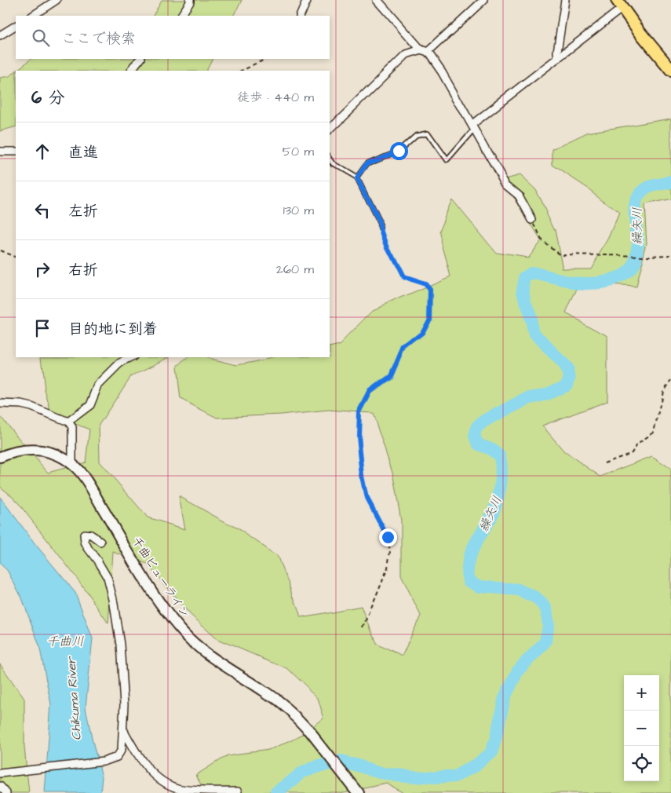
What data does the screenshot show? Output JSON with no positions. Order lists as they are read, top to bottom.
{
  "streets": {
    "street": ["千曲ビューライン"]
  },
  "water": ["繰矢川", "千曲川", "Chikuma River"],
  "page": {
    "search": "ここで検索",
    "heading": ["6 分", "徒歩 · 440 m"],
    "list": [
      ["直進", "50 m"],
      ["左折", "130 m"],
      ["右折", "260 m"],
      "目的地に到着"
    ],
    "map_buttons": ["+", "−"]
  }
}
